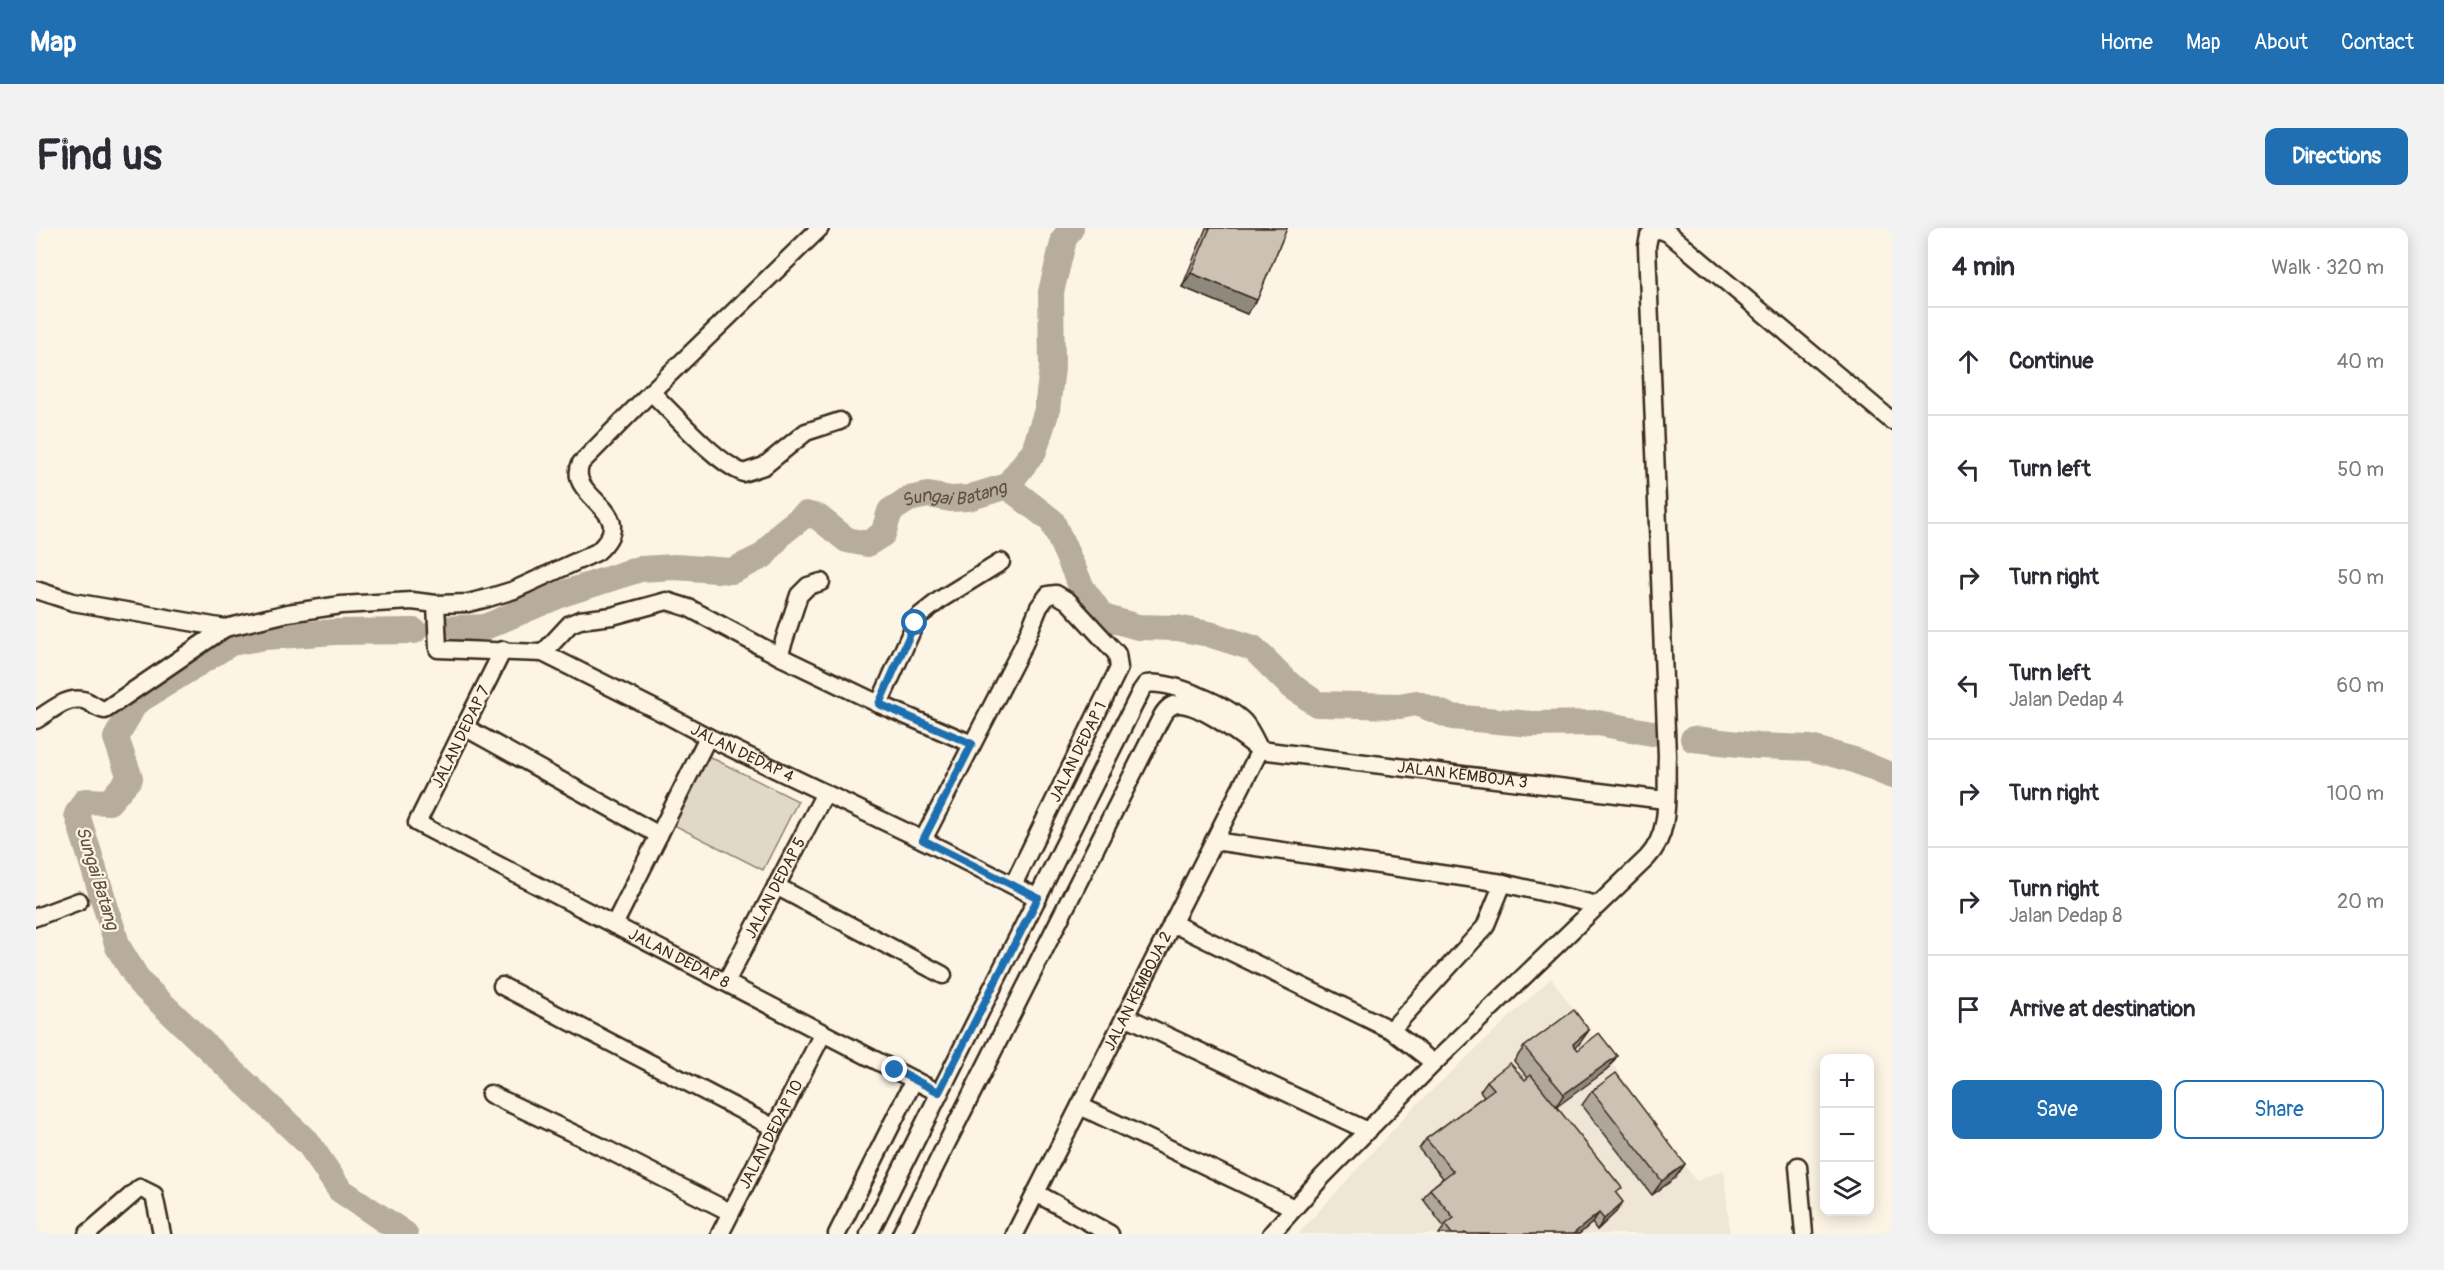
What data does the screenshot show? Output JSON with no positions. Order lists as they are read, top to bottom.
{
  "streets": {
    "street": [
      "JALAN DEDAP 7",
      "JALAN DEDAP 1",
      "JALAN DEDAP 4",
      "JALAN KEMBOJA 3",
      "JALAN DEDAP 5",
      "JALAN DEDAP 8",
      "JALAN KEMBOJA 2",
      "JALAN DEDAP 10"
    ]
  },
  "crossings": [
    ["JALAN DEDAP 7", "JALAN DEDAP 4"],
    ["JALAN DEDAP 7", "JALAN DEDAP 8"],
    ["JALAN DEDAP 1", "JALAN DEDAP 4"],
    ["JALAN DEDAP 4", "JALAN DEDAP 5"],
    ["JALAN KEMBOJA 3", "JALAN KEMBOJA 2"],
    ["JALAN DEDAP 5", "JALAN DEDAP 8"],
    ["JALAN DEDAP 8", "JALAN DEDAP 10"]
  ],
  "water": ["Sungai Batang"],
  "page": {
    "header": "Map",
    "nav": [
      "Home",
      "Map",
      "About",
      "Contact"
    ],
    "buttons": [
      "Directions",
      ["Save", "Share"]
    ],
    "title": "Find us",
    "heading": ["4 min", "Walk · 320 m"],
    "list": [
      ["Continue", "40 m"],
      ["Turn left", "50 m"],
      ["Turn right", "50 m"],
      ["Turn left", "Jalan Dedap 4", "60 m"],
      ["Turn right", "100 m"],
      ["Turn right", "Jalan Dedap 8", "20 m"],
      "Arrive at destination"
    ],
    "map_buttons": ["+", "−"]
  }
}
